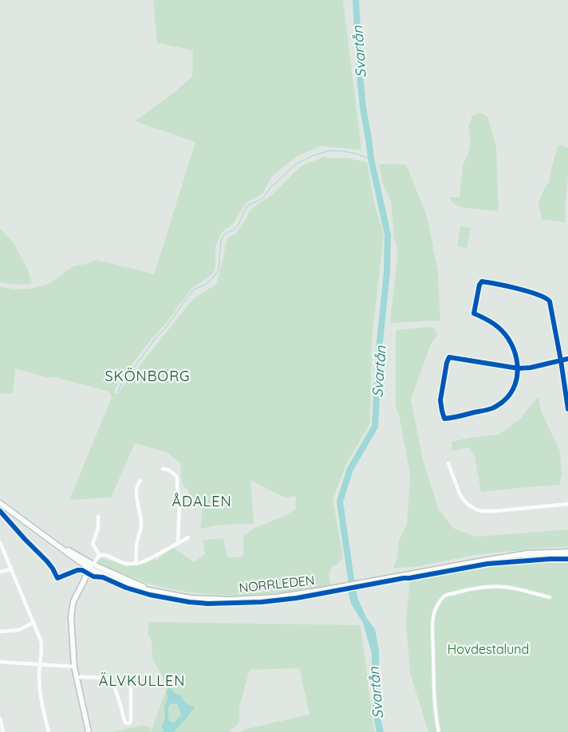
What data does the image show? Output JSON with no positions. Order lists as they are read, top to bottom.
{
  "streets": {
    "main road": ["NORRLEDEN"]
  },
  "districts": ["SKÖNBORG", "ÅDALEN", "ÄLVKULLEN"],
  "water": ["Svartån"],
  "parks": ["Hovdestalund"]
}
